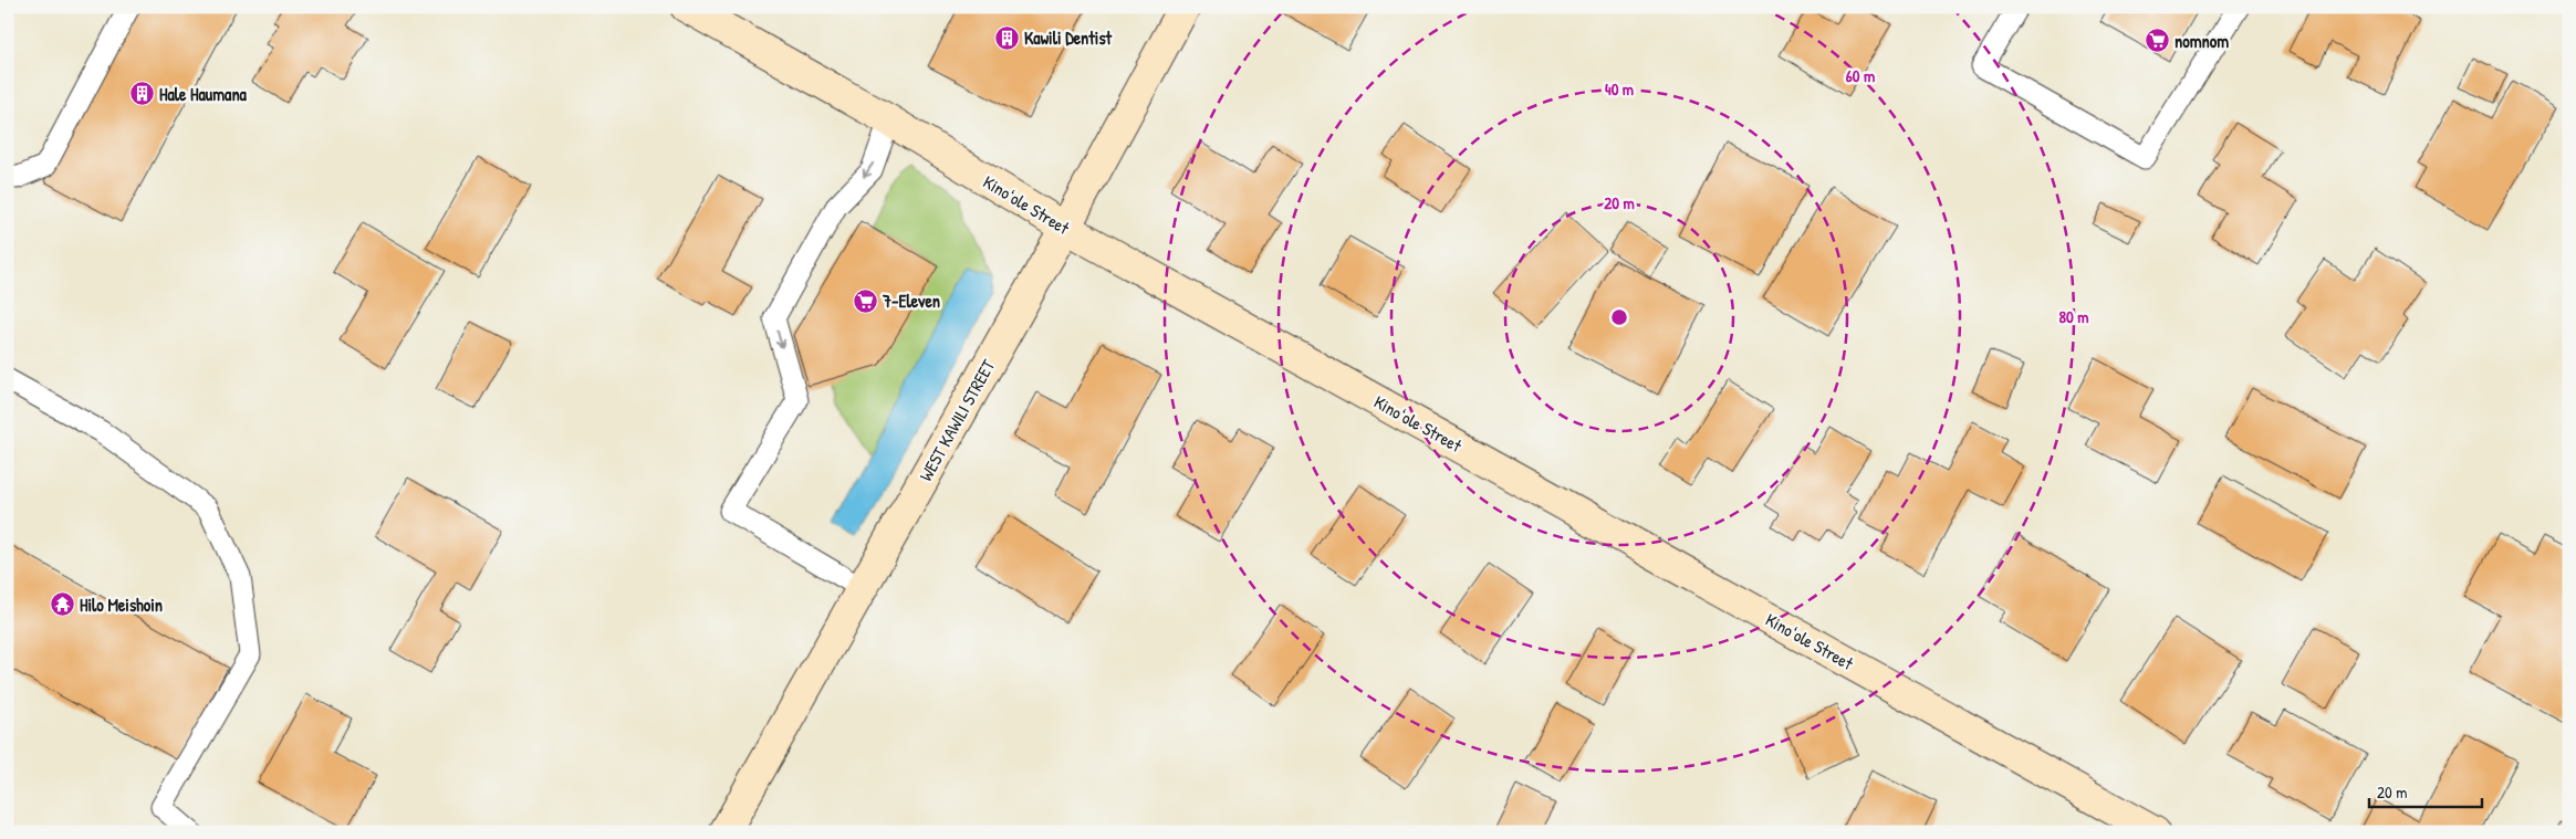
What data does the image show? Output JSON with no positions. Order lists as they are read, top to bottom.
{
  "streets": {
    "street": ["Kinoʻole Street", "WEST KAWILI STREET"]
  },
  "crossings": [
    ["Kinoʻole Street", "WEST KAWILI STREET"]
  ],
  "places": {
    "building": ["Kawili Dentist", "Hale Haumana"],
    "supermarket": ["nomnom", "7-Eleven"],
    "temple": ["Hilo Meishoin"]
  },
  "scale_bar": "20 m",
  "rings": [
    "60 m",
    "40 m",
    "20 m",
    "80 m"
  ]
}
